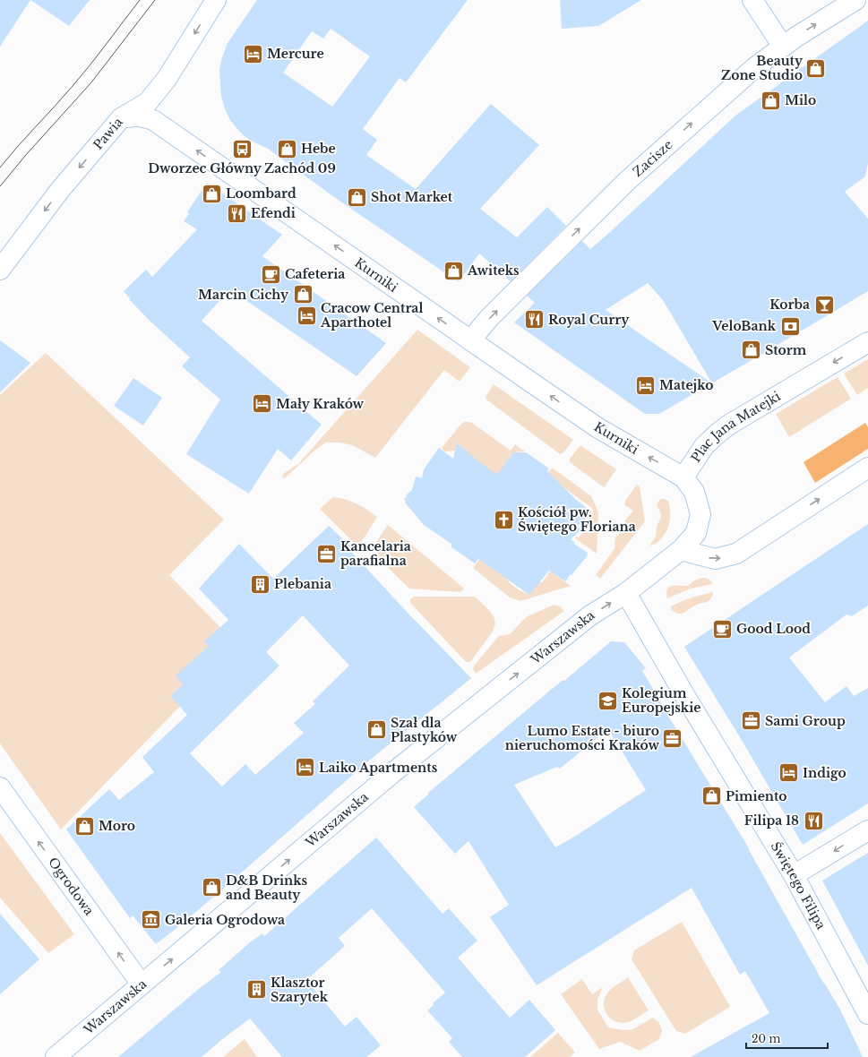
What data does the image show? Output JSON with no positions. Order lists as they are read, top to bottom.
{
  "streets": {
    "street": [
      "Pawia",
      "Zacisze",
      "Kurniki",
      "Plac Jana Matejki",
      "Warszawska",
      "Ogrodowa",
      "Świętego Filipa"
    ]
  },
  "crossings": [
    ["Pawia", "Kurniki"],
    ["Zacisze", "Kurniki"],
    ["Kurniki", "Plac Jana Matejki"],
    ["Plac Jana Matejki", "Warszawska"],
    ["Plac Jana Matejki", "Świętego Filipa"],
    ["Warszawska", "Ogrodowa"],
    ["Warszawska", "Świętego Filipa"]
  ],
  "one_way": [
    "Pawia",
    "Zacisze",
    "Kurniki",
    "Warszawska",
    "Ogrodowa"
  ],
  "places": {
    "hotel": [
      "Mercure",
      "Cracow Central Aparthotel",
      "Matejko",
      "Mały Kraków",
      "Laiko Apartments",
      "Indigo"
    ],
    "shop": [
      "Beauty Zone Studio",
      "Milo",
      "Hebe",
      "Loombard",
      "Shot Market",
      "Awiteks",
      "Marcin Cichy",
      "Storm",
      "Szał dla Plastyków",
      "Pimiento",
      "Moro",
      "D&B Drinks and Beauty"
    ],
    "bus stop": ["Dworzec Główny Zachód 09"],
    "restaurant": ["Efendi", "Royal Curry", "Filipa 18"],
    "cafe": ["Cafeteria", "Good Lood"],
    "bar": ["Korba"],
    "bank": ["VeloBank"],
    "church": ["Kościół pw. Świętego Floriana"],
    "office": ["Kancelaria parafialna", "Sami Group", "Lumo Estate - biuro nieruchomości Kraków"],
    "building": ["Plebania", "Klasztor Szarytek"],
    "school or university": ["Kolegium Europejskie"],
    "museum": ["Galeria Ogrodowa"]
  },
  "scale_bar": "20 m"
}
